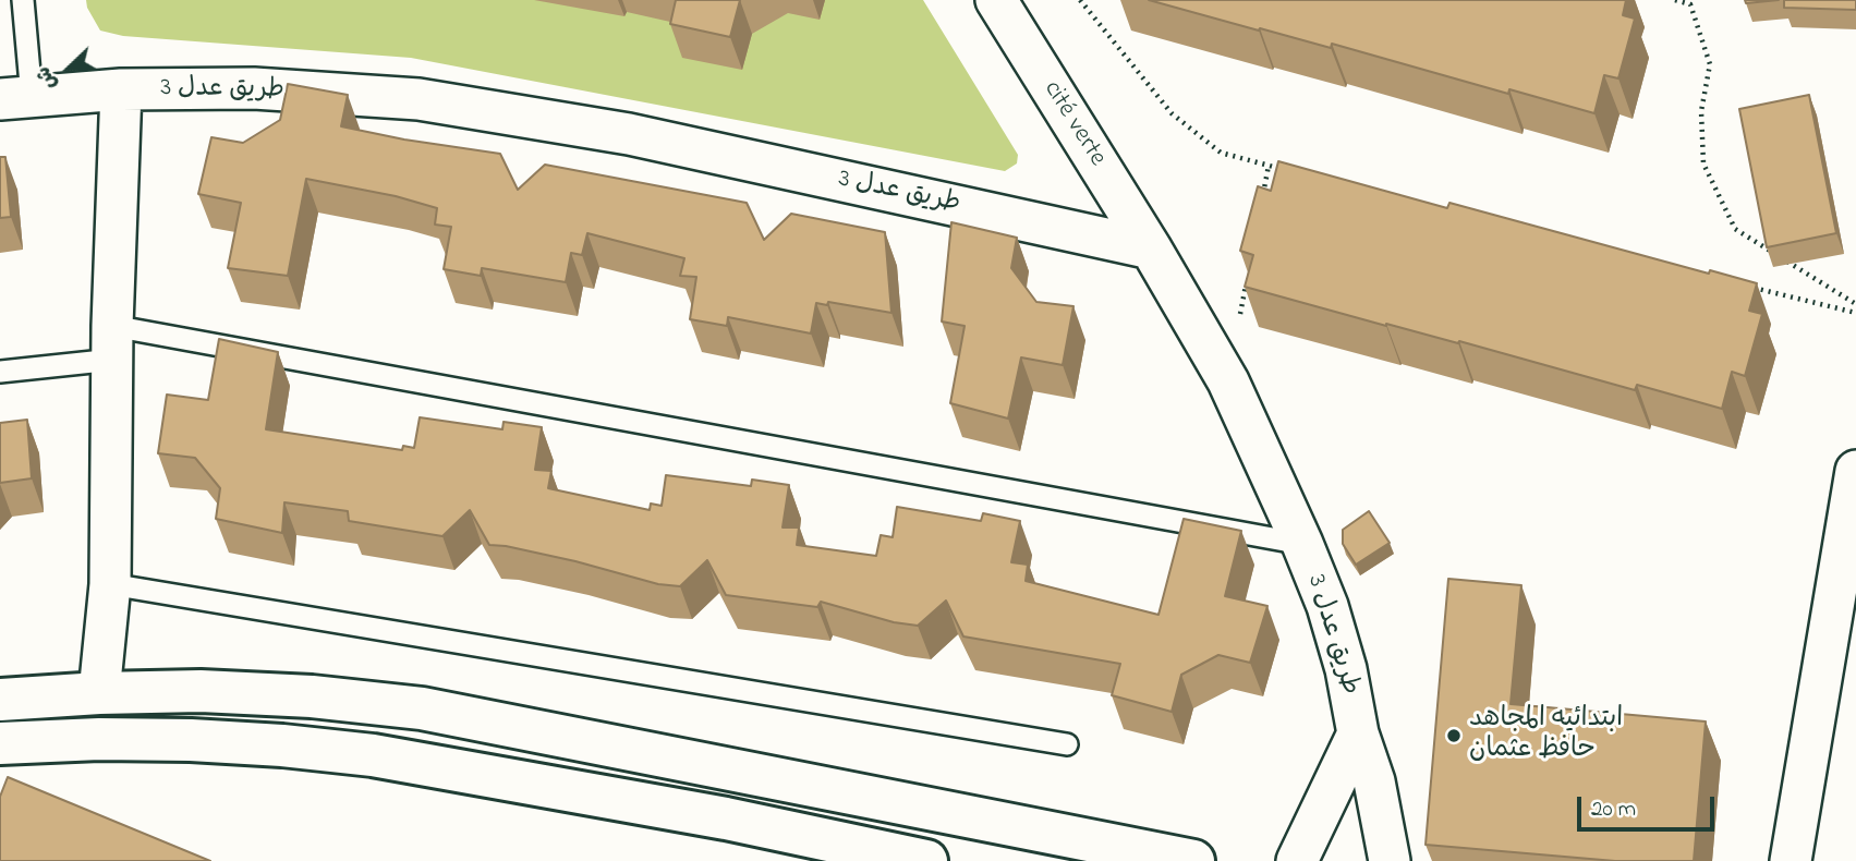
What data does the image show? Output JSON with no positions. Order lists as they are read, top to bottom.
{
  "streets": {
    "street": ["طريق عدل 3", "cité verte"]
  },
  "crossings": [
    ["طريق عدل 3", "cité verte"]
  ],
  "places": ["ابتدائيه المجاهد حافظ عثمان"],
  "scale_bar": "20 m",
  "north": "bottom left"
}
